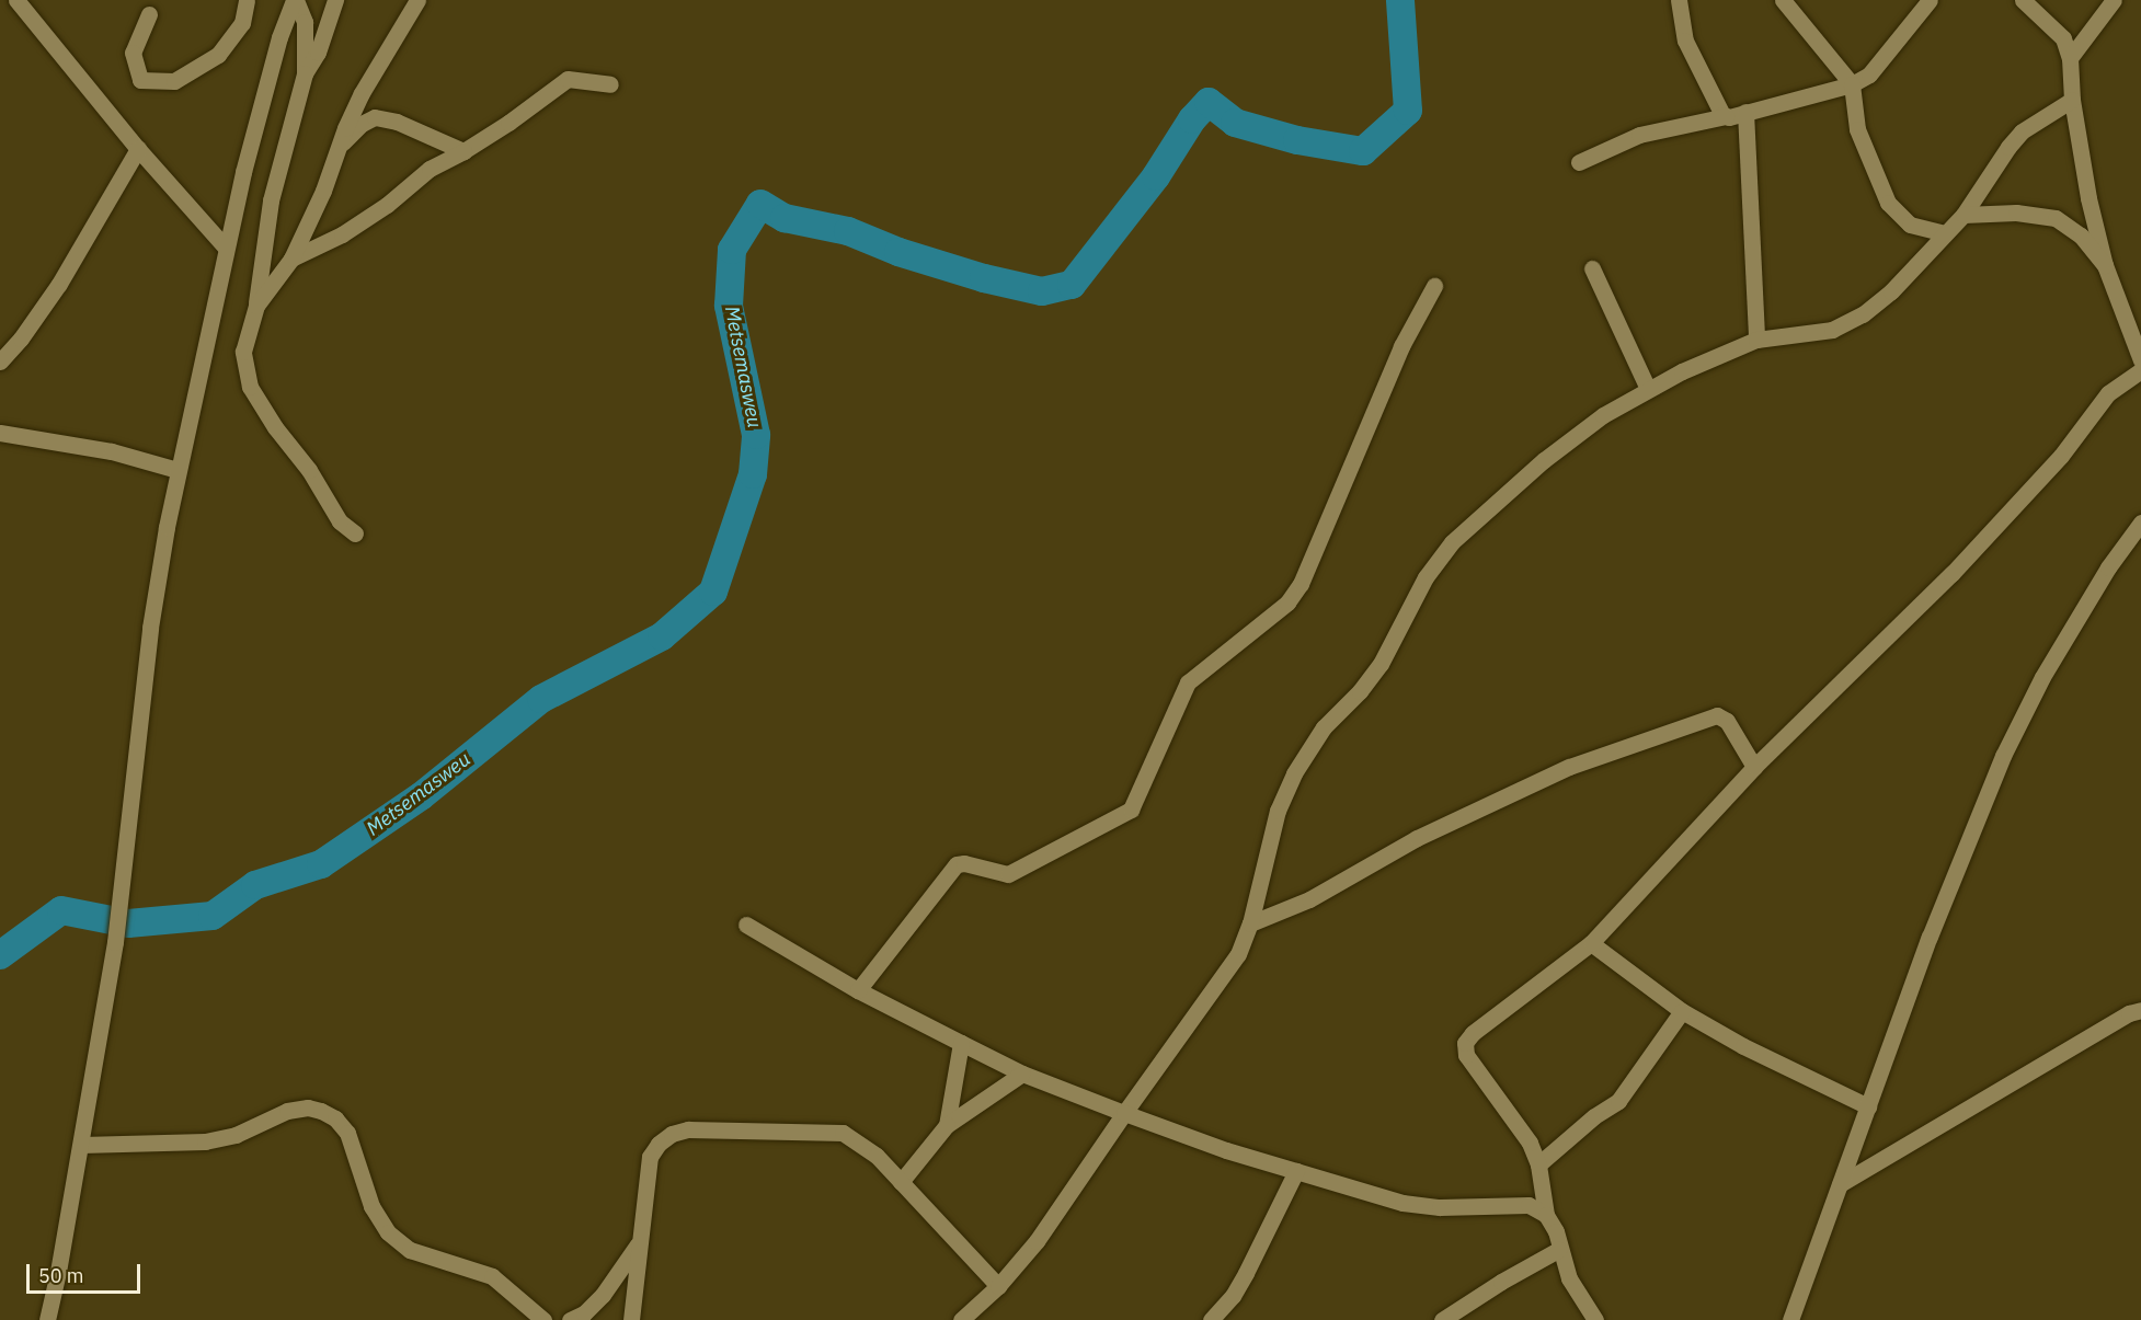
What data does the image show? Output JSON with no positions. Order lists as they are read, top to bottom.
{
  "water": ["Metsemasweu"],
  "scale_bar": "50 m"
}
